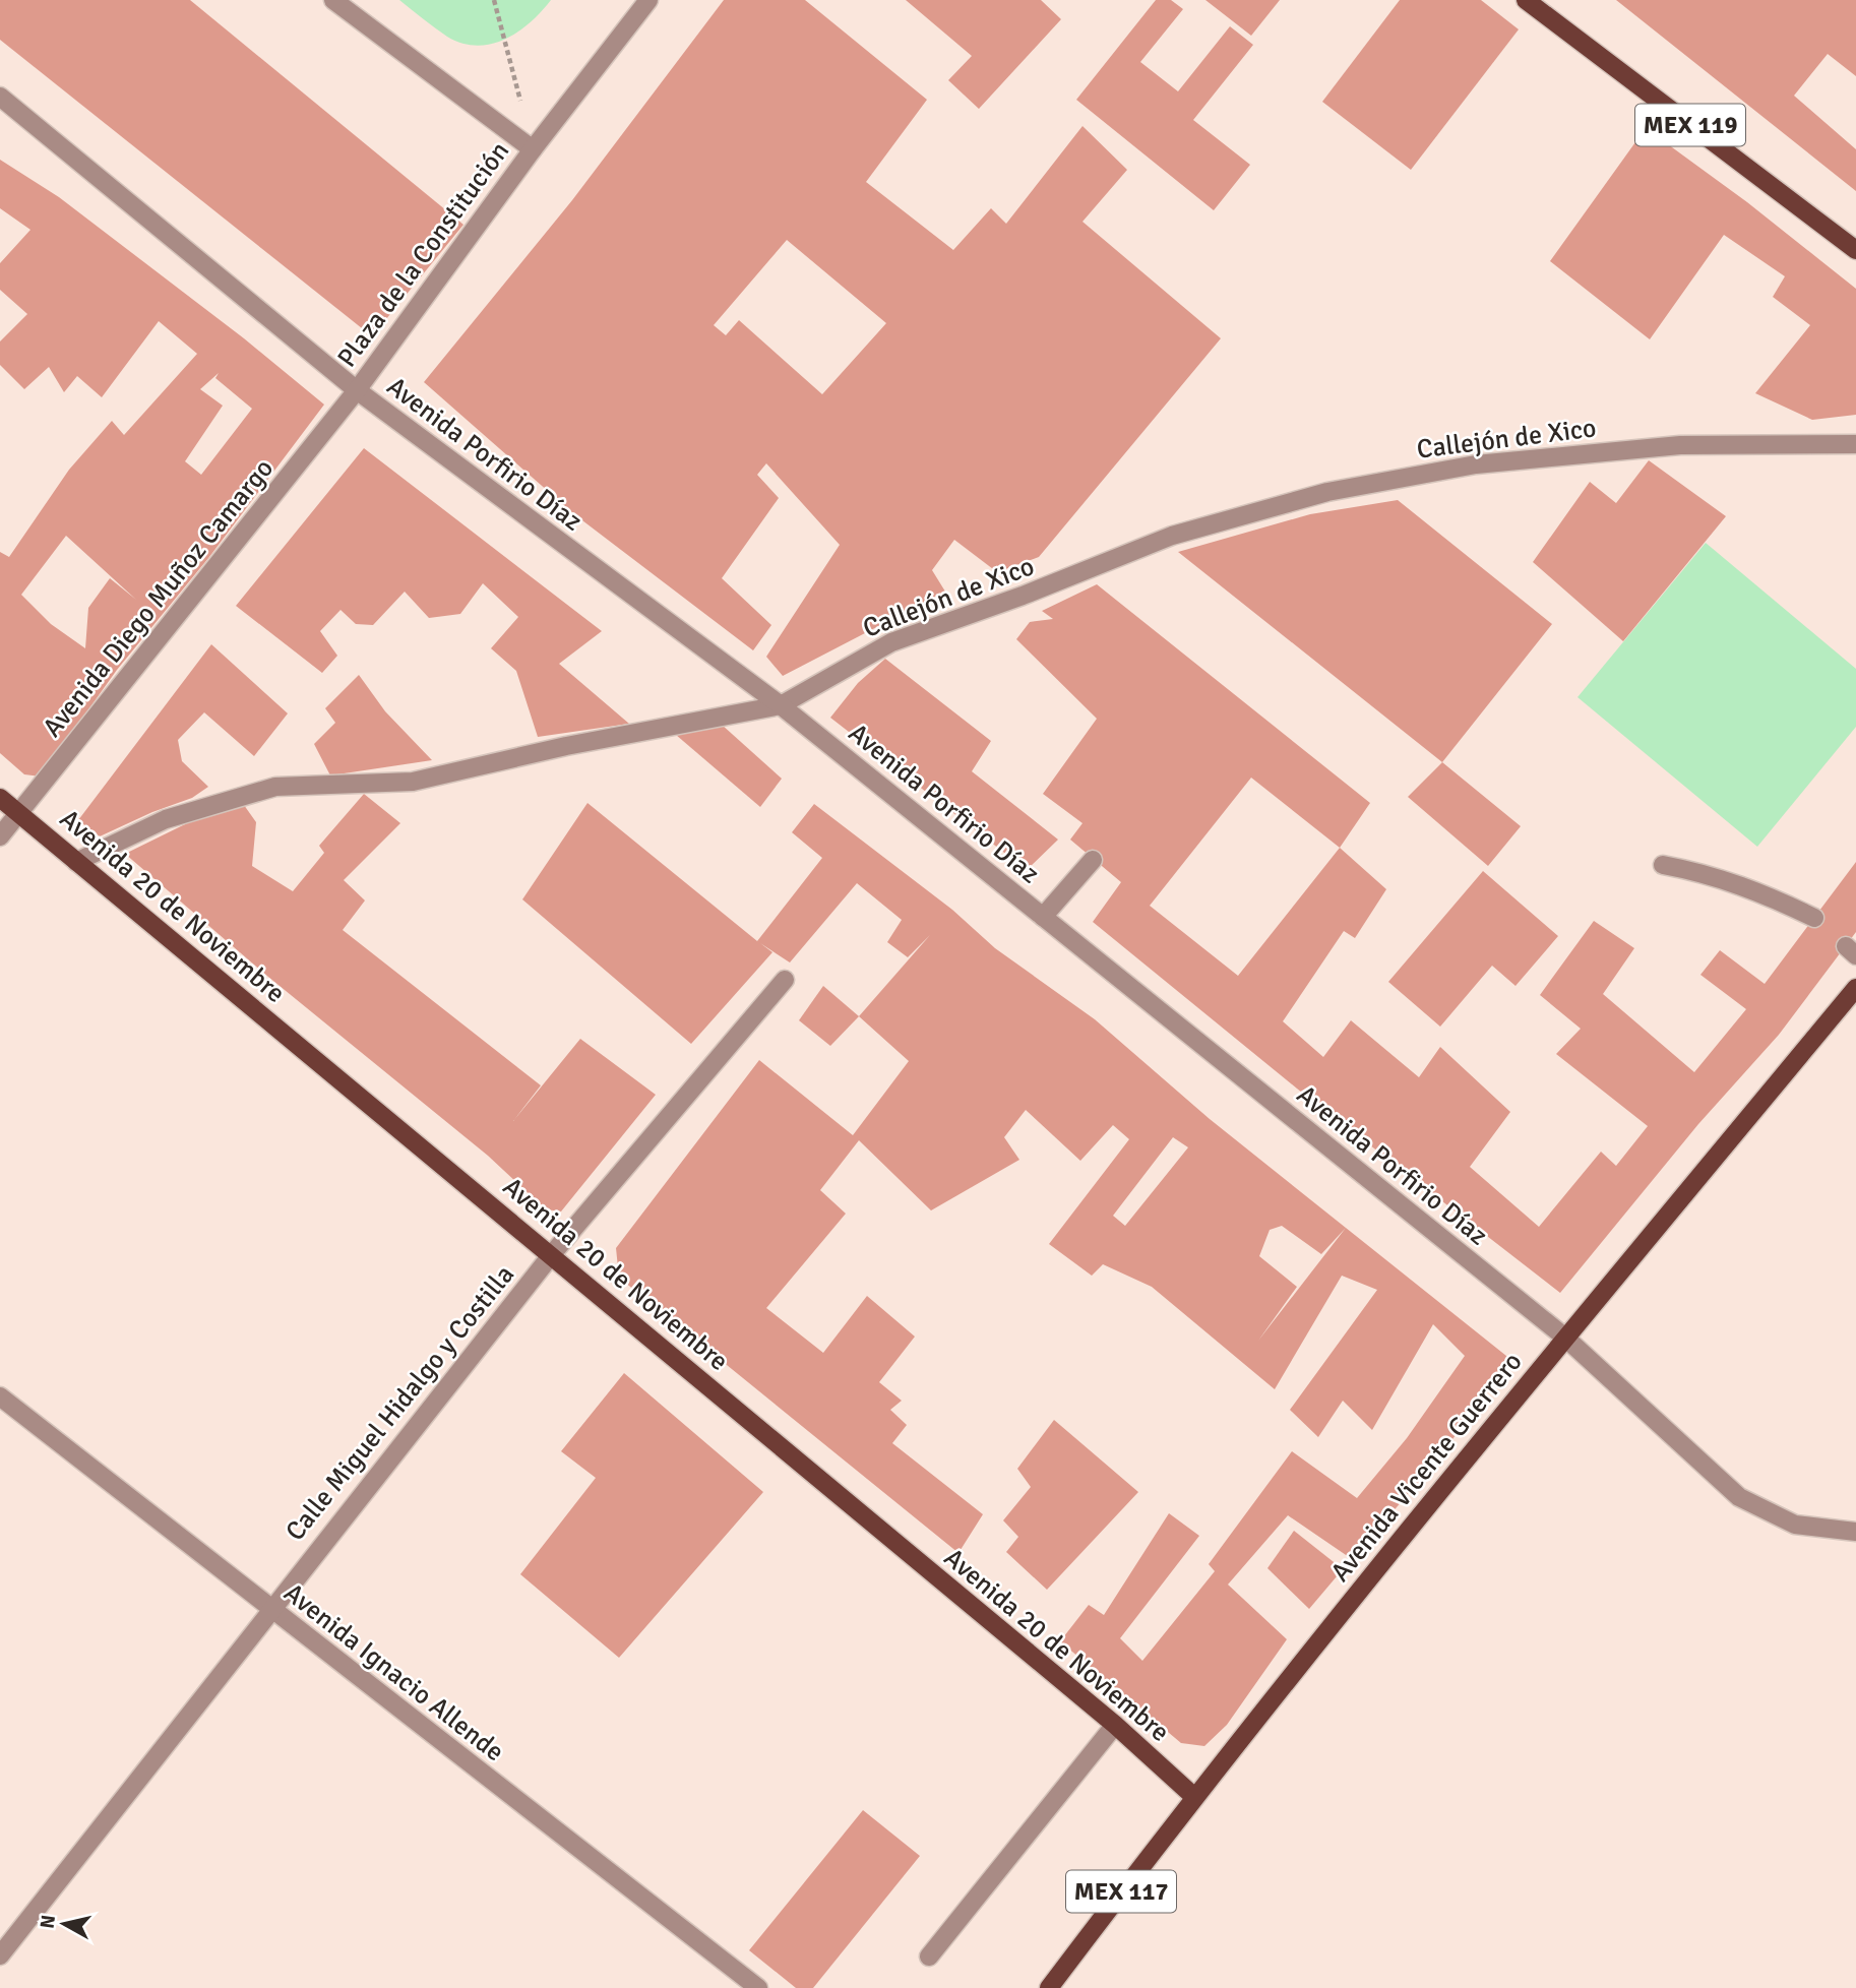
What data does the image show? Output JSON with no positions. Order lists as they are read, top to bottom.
{
  "streets": {
    "main road": [
      "MEX 119",
      "Avenida 20 de Noviembre",
      "Avenida Vicente Guerrero",
      "MEX 117"
    ],
    "street": [
      "Plaza de la Constitución",
      "Callejón de Xico",
      "Avenida Porfirio Díaz",
      "Avenida Diego Muñoz Camargo",
      "Calle Miguel Hidalgo y Costilla",
      "Avenida Ignacio Allende"
    ]
  },
  "crossings": [
    ["Plaza de la Constitución", "Avenida Porfirio Díaz"],
    ["Plaza de la Constitución", "Avenida Diego Muñoz Camargo"],
    ["Callejón de Xico", "Avenida Porfirio Díaz"],
    ["Callejón de Xico", "Avenida 20 de Noviembre"],
    ["Avenida Porfirio Díaz", "Avenida Diego Muñoz Camargo"],
    ["Avenida Porfirio Díaz", "Avenida Vicente Guerrero"],
    ["Avenida Diego Muñoz Camargo", "Avenida 20 de Noviembre"],
    ["Avenida 20 de Noviembre", "Calle Miguel Hidalgo y Costilla"],
    ["Avenida 20 de Noviembre", "Avenida Vicente Guerrero"],
    ["Calle Miguel Hidalgo y Costilla", "Avenida Ignacio Allende"]
  ],
  "north": "left"
}
